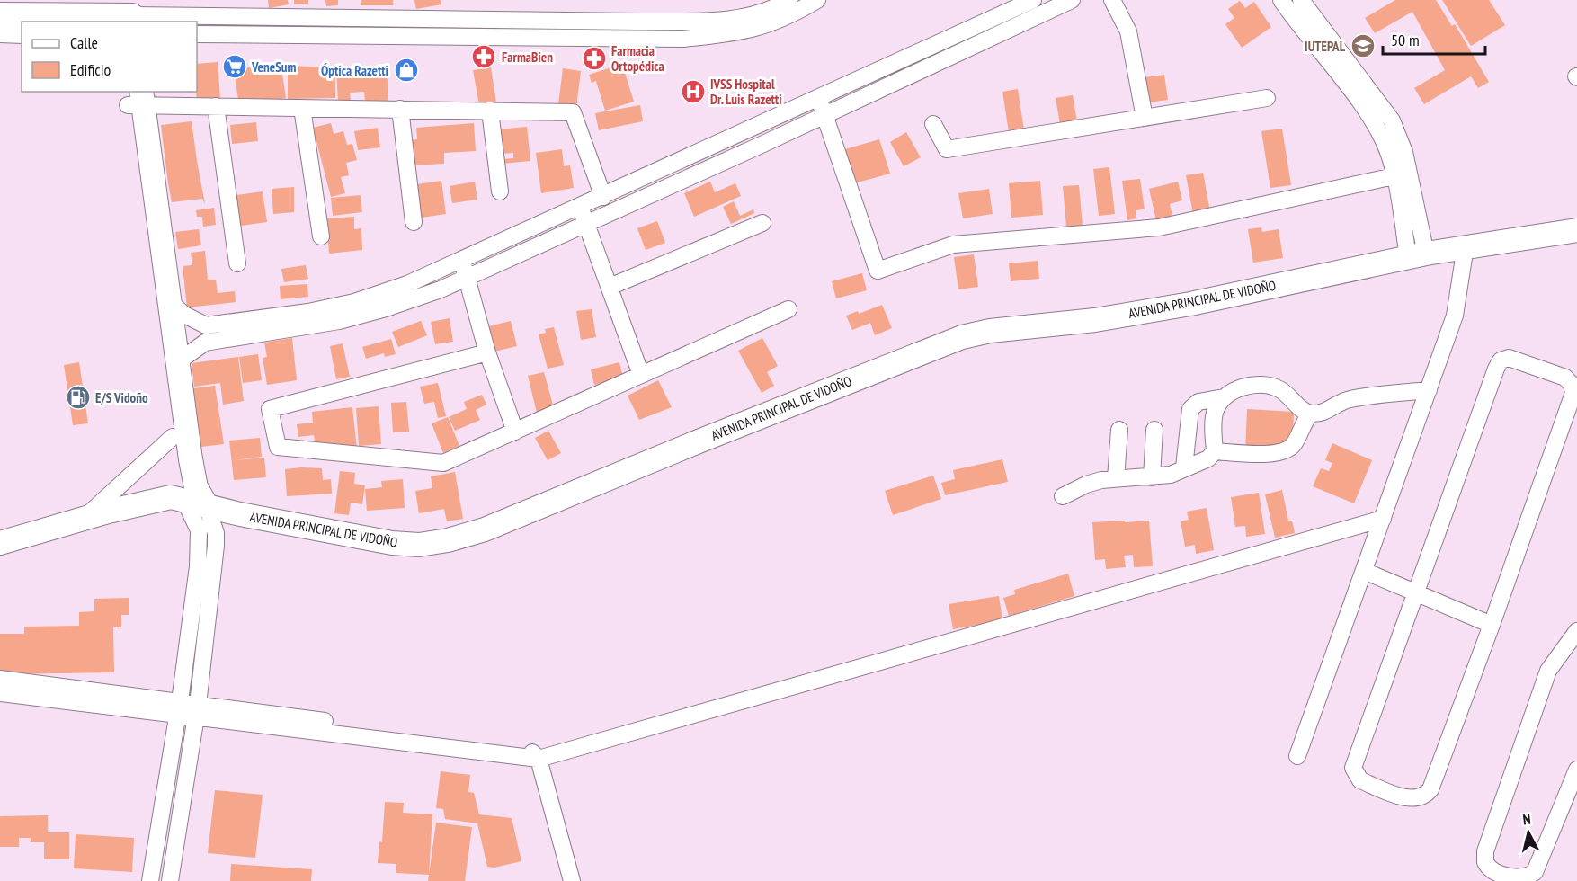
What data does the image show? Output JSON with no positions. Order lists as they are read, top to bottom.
{
  "streets": {
    "main road": ["AVENIDA PRINCIPAL DE VIDOÑO"]
  },
  "places": {
    "school or university": ["IUTEPAL"],
    "pharmacy": ["FarmaBien", "Farmacia Ortopédica"],
    "supermarket": ["VeneSum"],
    "shop": ["Óptica Razetti"],
    "hospital": ["IVSS Hospital Dr. Luis Razetti"],
    "fuel station": ["E/S Vidoño"]
  },
  "legend": ["Calle", "Edificio"],
  "scale_bar": "50 m",
  "north": "top"
}
